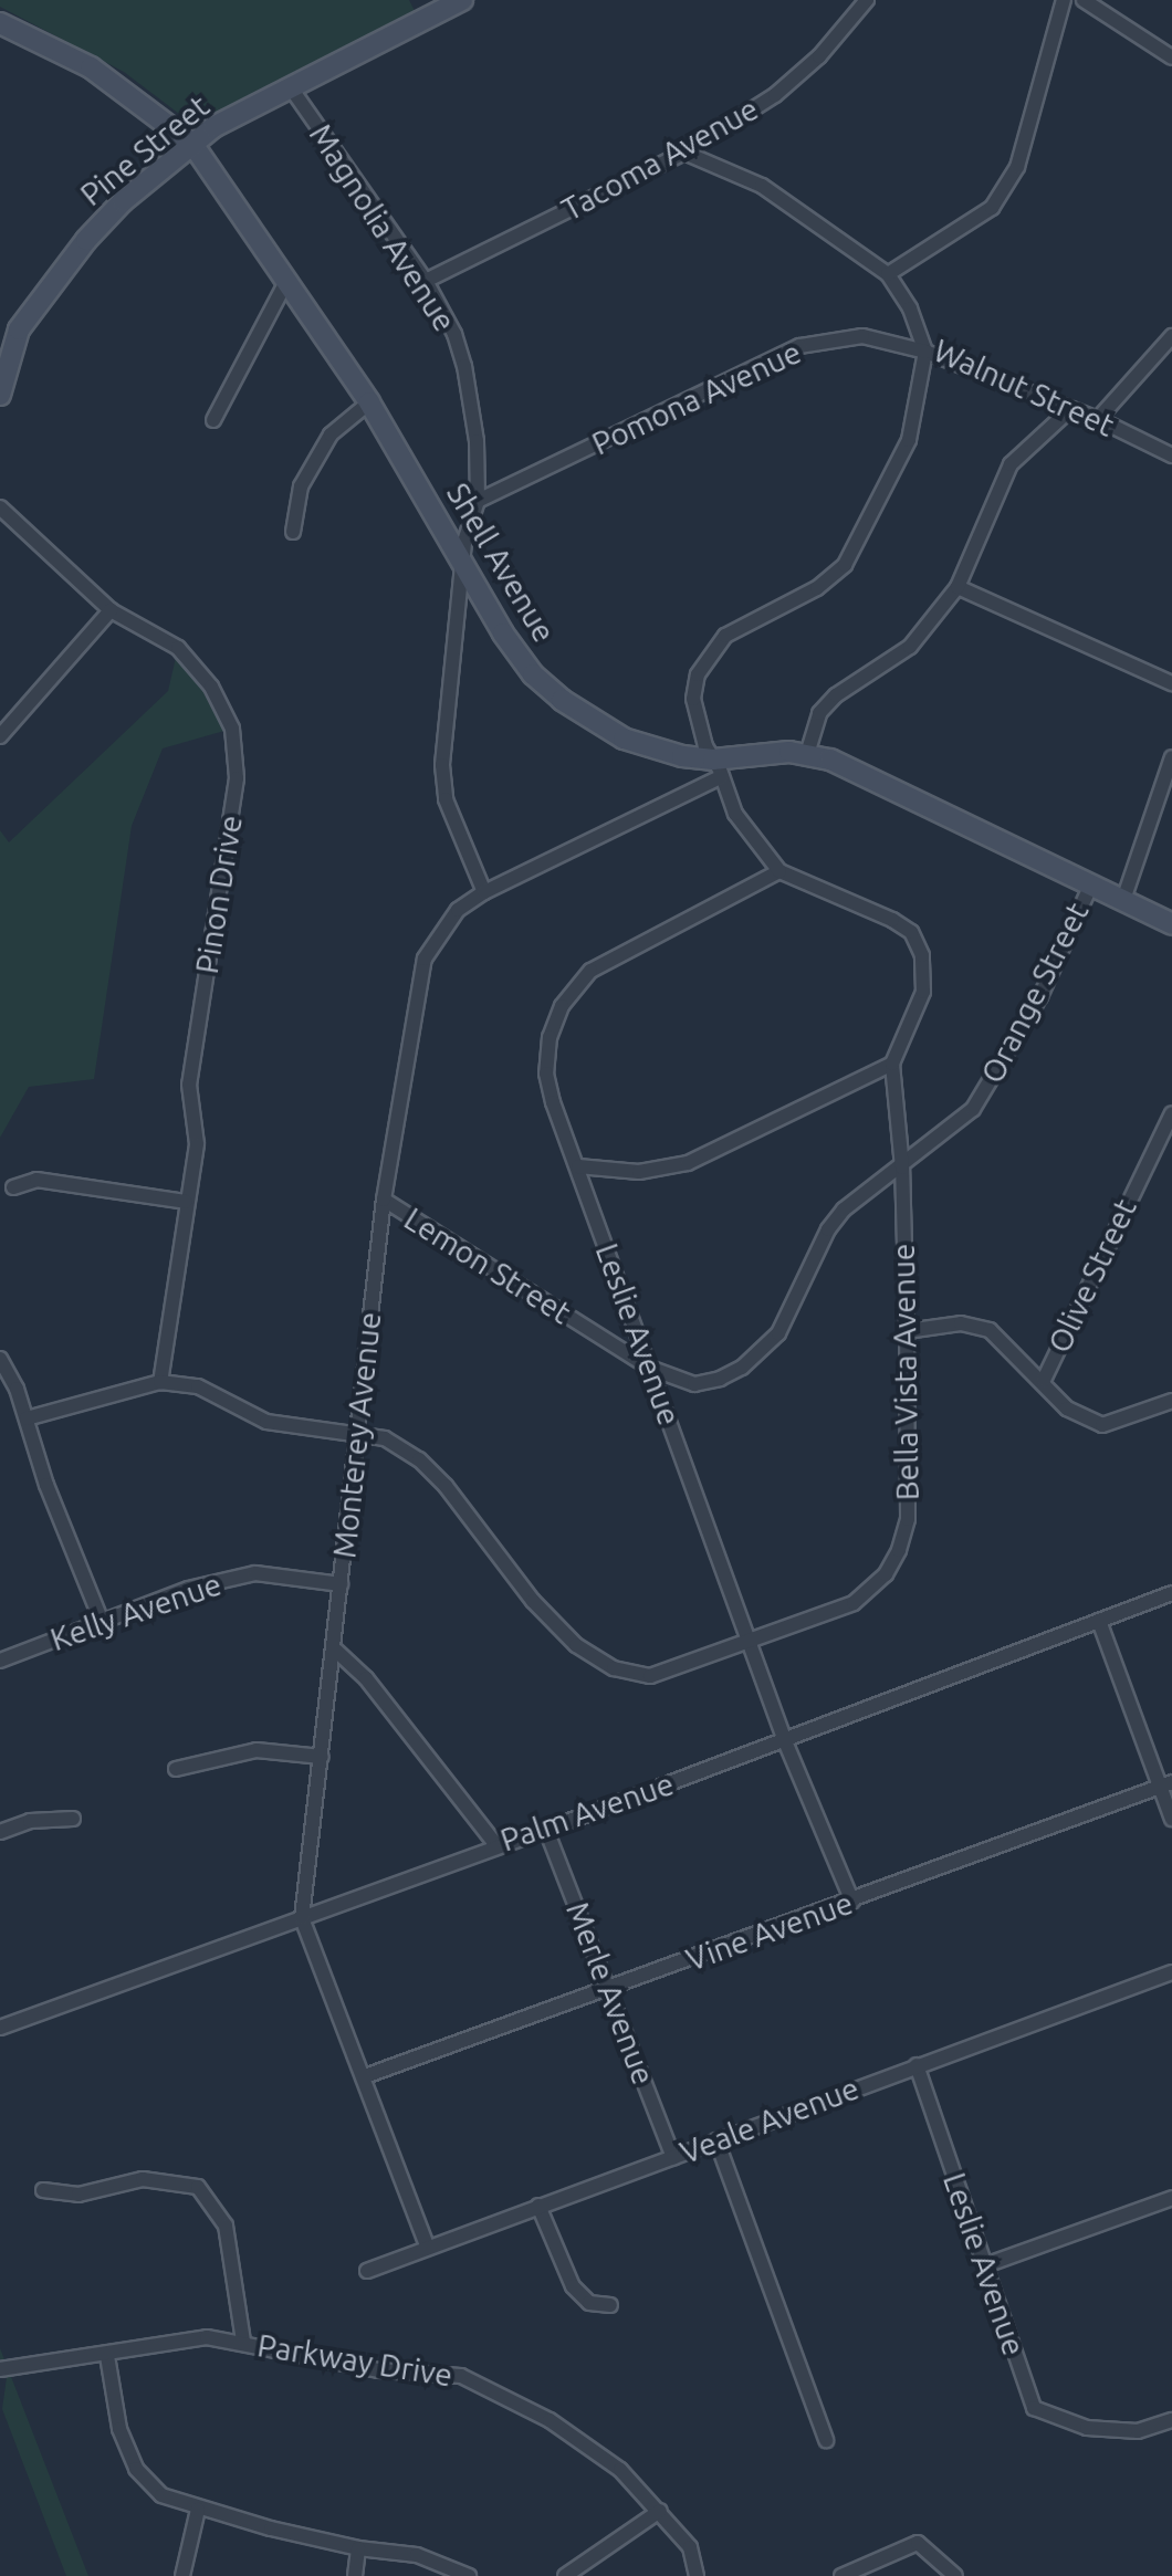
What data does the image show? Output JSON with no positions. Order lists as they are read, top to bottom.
{
  "streets": {
    "street": [
      "Pine Street",
      "Tacoma Avenue",
      "Magnolia Avenue",
      "Walnut Street",
      "Pomona Avenue",
      "Shell Avenue",
      "Pinon Drive",
      "Orange Street",
      "Lemon Street",
      "Olive Street",
      "Leslie Avenue",
      "Bella Vista Avenue",
      "Monterey Avenue",
      "Kelly Avenue",
      "Palm Avenue",
      "Vine Avenue",
      "Merle Avenue",
      "Veale Avenue",
      "Parkway Drive"
    ]
  },
  "crossings": [
    ["Pine Street", "Magnolia Avenue"],
    ["Pine Street", "Shell Avenue"],
    ["Tacoma Avenue", "Magnolia Avenue"],
    ["Tacoma Avenue", "Walnut Street"],
    ["Magnolia Avenue", "Pomona Avenue"],
    ["Magnolia Avenue", "Shell Avenue"],
    ["Magnolia Avenue", "Monterey Avenue"],
    ["Walnut Street", "Pomona Avenue"],
    ["Walnut Street", "Bella Vista Avenue"],
    ["Pomona Avenue", "Bella Vista Avenue"],
    ["Shell Avenue", "Orange Street"],
    ["Shell Avenue", "Bella Vista Avenue"],
    ["Shell Avenue", "Monterey Avenue"],
    ["Pinon Drive", "Bella Vista Avenue"],
    ["Orange Street", "Lemon Street"],
    ["Orange Street", "Leslie Avenue"],
    ["Orange Street", "Bella Vista Avenue"],
    ["Lemon Street", "Leslie Avenue"],
    ["Lemon Street", "Monterey Avenue"],
    ["Leslie Avenue", "Bella Vista Avenue"],
    ["Leslie Avenue", "Palm Avenue"],
    ["Leslie Avenue", "Vine Avenue"],
    ["Leslie Avenue", "Veale Avenue"],
    ["Bella Vista Avenue", "Monterey Avenue"],
    ["Monterey Avenue", "Kelly Avenue"],
    ["Monterey Avenue", "Palm Avenue"],
    ["Monterey Avenue", "Vine Avenue"],
    ["Monterey Avenue", "Veale Avenue"],
    ["Palm Avenue", "Merle Avenue"],
    ["Vine Avenue", "Merle Avenue"],
    ["Merle Avenue", "Veale Avenue"]
  ]
}
